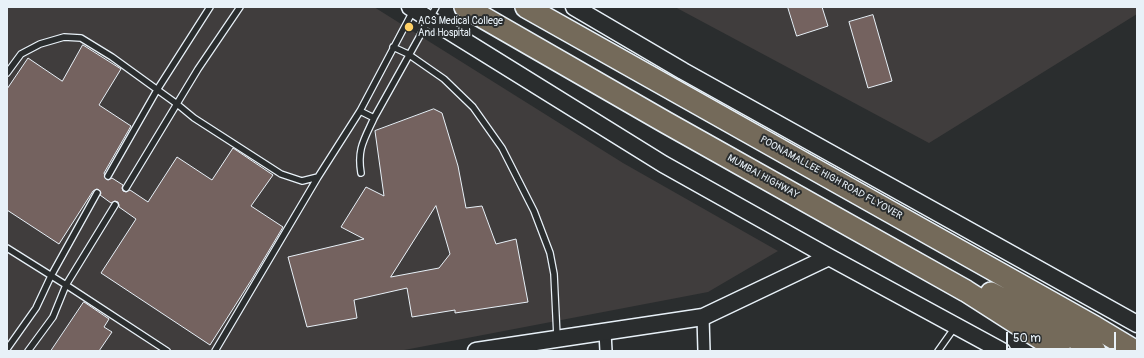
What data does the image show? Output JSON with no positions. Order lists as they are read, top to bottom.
{
  "streets": {
    "highway": ["MUMBAI HIGHWAY", "POONAMALLEE HIGH ROAD FLYOVER"]
  },
  "places": ["ACS Medical College And Hospital"],
  "scale_bar": "50 m"
}
